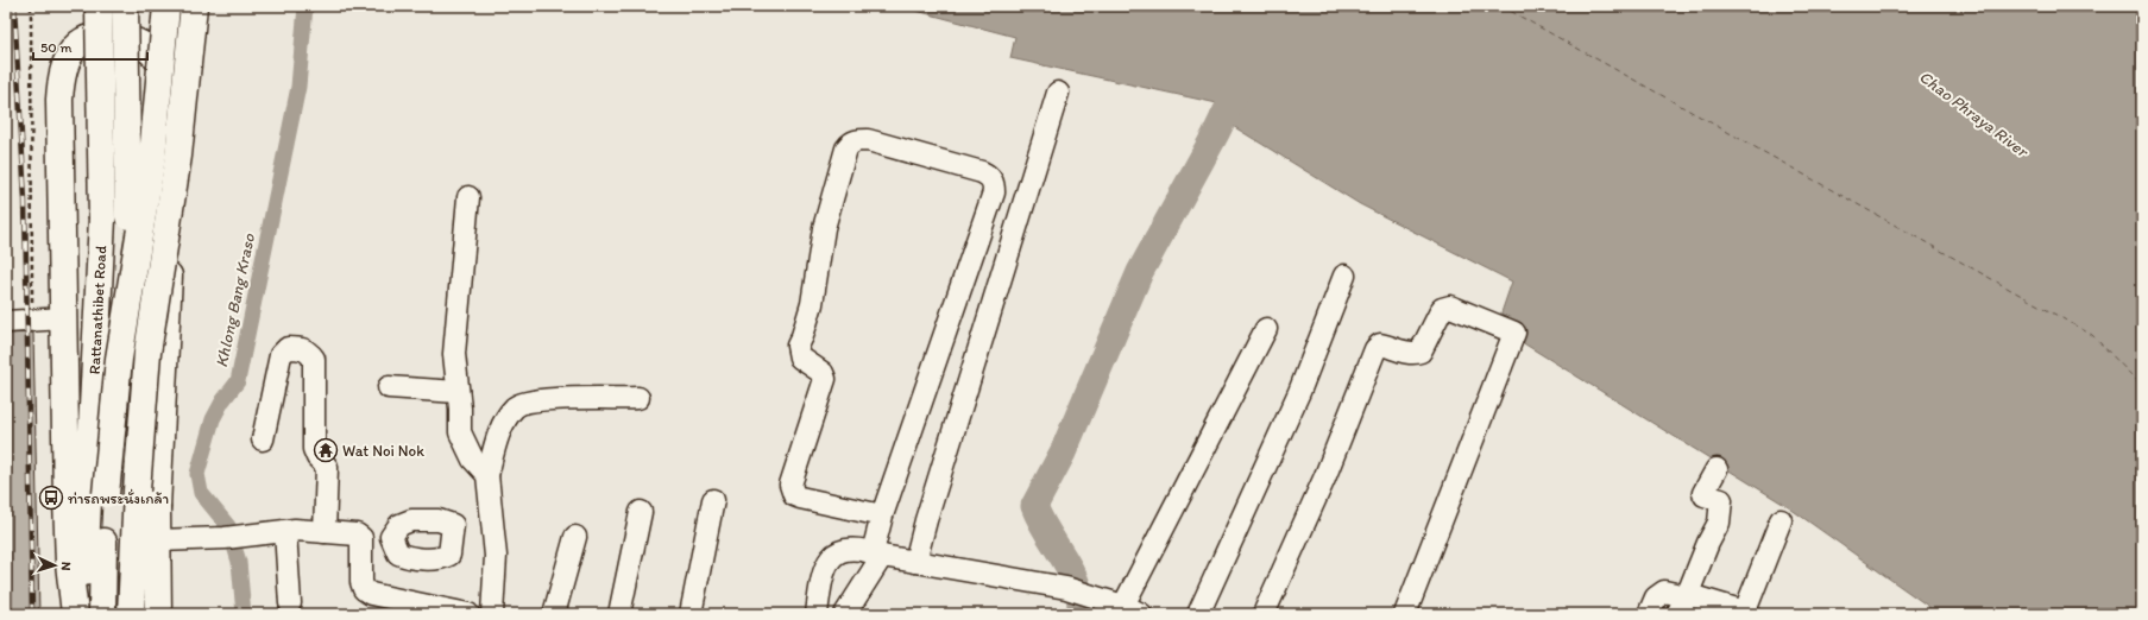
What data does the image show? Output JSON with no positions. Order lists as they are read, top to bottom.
{
  "streets": {
    "main road": ["Rattanathibet Road"]
  },
  "water": ["Chao Phraya River", "Khlong Bang Kraso"],
  "places": {
    "temple": ["Wat Noi Nok"],
    "bus stop": ["ท่ารถพระนั่งเกล้า"]
  },
  "scale_bar": "50 m",
  "north": "right"
}
